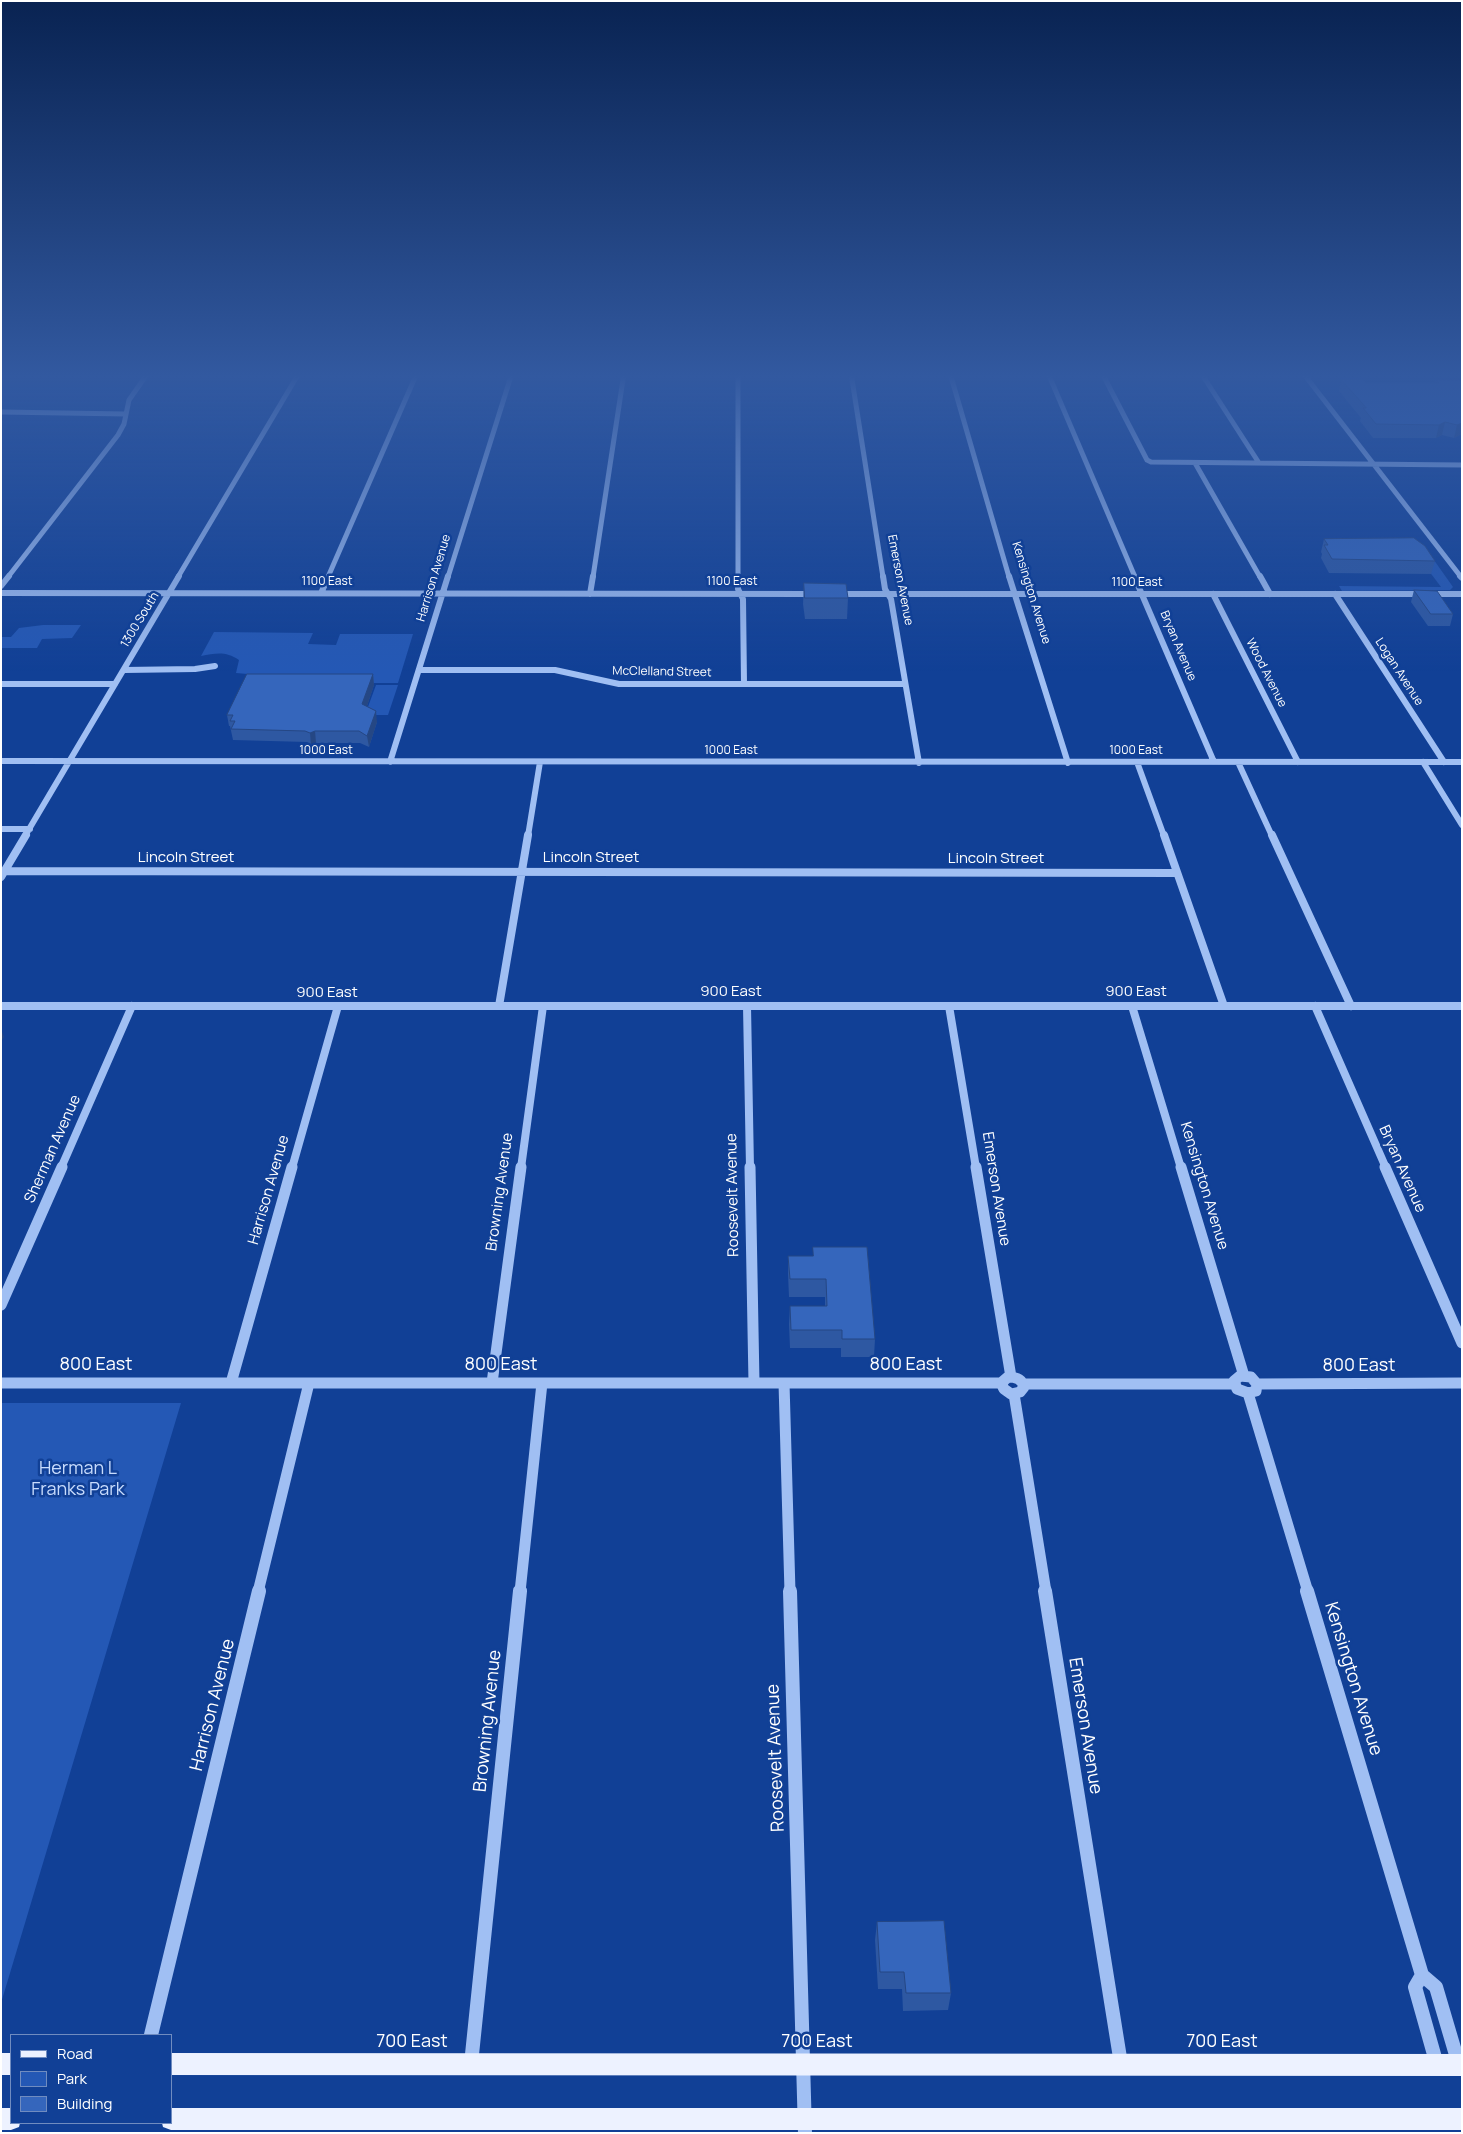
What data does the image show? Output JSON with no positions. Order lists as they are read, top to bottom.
{
  "streets": {
    "main road": ["700 East"],
    "street": [
      "Harrison Avenue",
      "Emerson Avenue",
      "1100 East",
      "Kensington Avenue",
      "1300 South",
      "Bryan Avenue",
      "McClelland Street",
      "Logan Avenue",
      "Wood Avenue",
      "1000 East",
      "Lincoln Street",
      "900 East",
      "Sherman Avenue",
      "Browning Avenue",
      "Roosevelt Avenue",
      "800 East"
    ]
  },
  "crossings": [
    ["Harrison Avenue", "1100 East"],
    ["Harrison Avenue", "McClelland Street"],
    ["Harrison Avenue", "1000 East"],
    ["Harrison Avenue", "900 East"],
    ["Harrison Avenue", "800 East"],
    ["Emerson Avenue", "1100 East"],
    ["Emerson Avenue", "McClelland Street"],
    ["Emerson Avenue", "1000 East"],
    ["Emerson Avenue", "900 East"],
    ["Emerson Avenue", "800 East"],
    ["Emerson Avenue", "700 East"],
    ["1100 East", "Kensington Avenue"],
    ["1100 East", "1300 South"],
    ["1100 East", "Bryan Avenue"],
    ["1100 East", "Logan Avenue"],
    ["1100 East", "Wood Avenue"],
    ["Kensington Avenue", "1000 East"],
    ["Kensington Avenue", "900 East"],
    ["Kensington Avenue", "800 East"],
    ["Kensington Avenue", "700 East"],
    ["1300 South", "1000 East"],
    ["1300 South", "Lincoln Street"],
    ["Bryan Avenue", "1000 East"],
    ["Bryan Avenue", "900 East"],
    ["Logan Avenue", "1000 East"],
    ["Wood Avenue", "1000 East"],
    ["900 East", "Sherman Avenue"],
    ["900 East", "Browning Avenue"],
    ["900 East", "Roosevelt Avenue"],
    ["Browning Avenue", "800 East"],
    ["Browning Avenue", "700 East"],
    ["Roosevelt Avenue", "800 East"],
    ["Roosevelt Avenue", "700 East"]
  ],
  "parks": ["Herman L Franks Park"],
  "legend": ["Road", "Park", "Building"]
}
